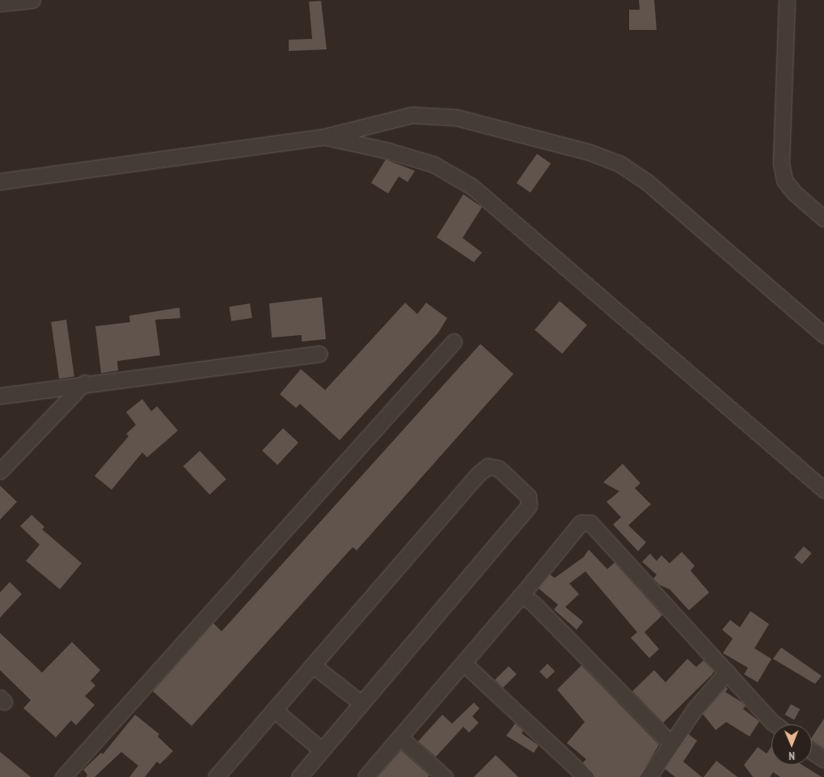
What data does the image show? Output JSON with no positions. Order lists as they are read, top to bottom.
{
  "north": "bottom"
}
